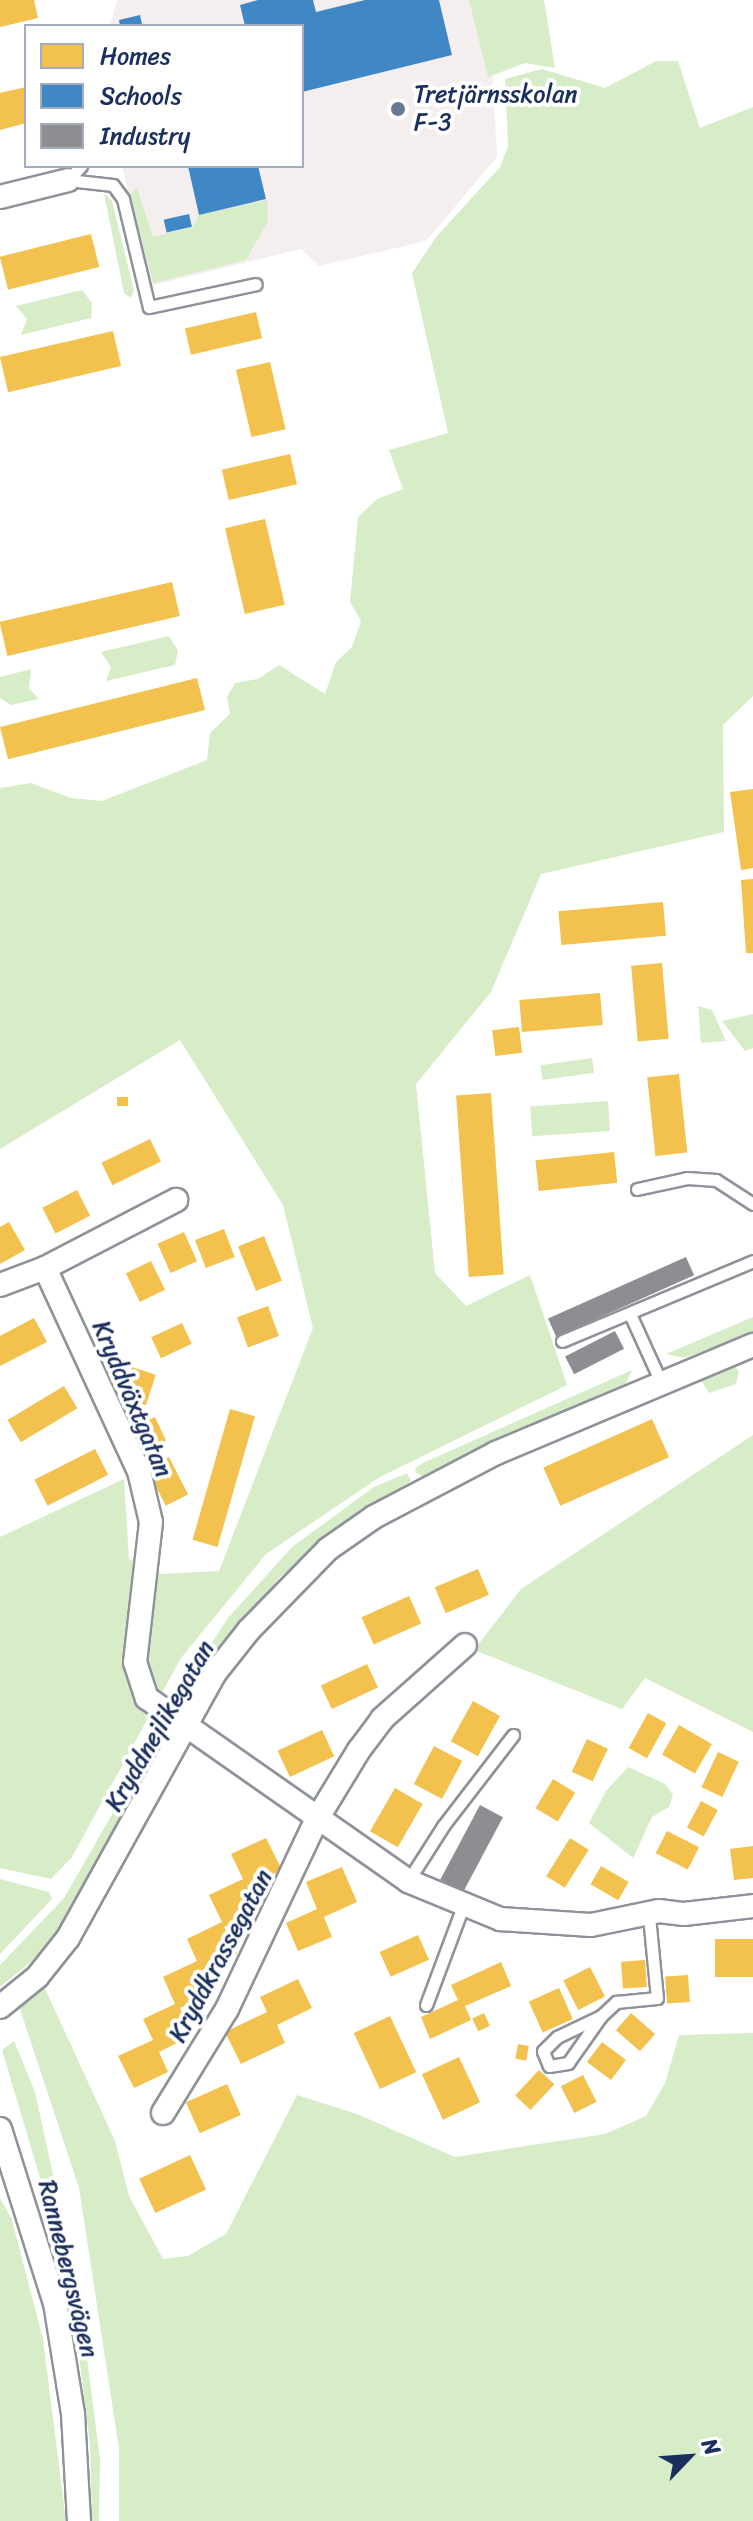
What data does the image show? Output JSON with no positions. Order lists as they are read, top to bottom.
{
  "streets": {
    "street": [
      "Kryddväxtgatan",
      "Kryddnejlikegatan",
      "Kryddkrassegatan",
      "Rannebergsvägen"
    ]
  },
  "crossings": [
    ["Kryddväxtgatan", "Kryddnejlikegatan"]
  ],
  "places": ["Tretjärnsskolan F-3"],
  "legend": ["Homes", "Schools", "Industry"],
  "north": "top right"
}
